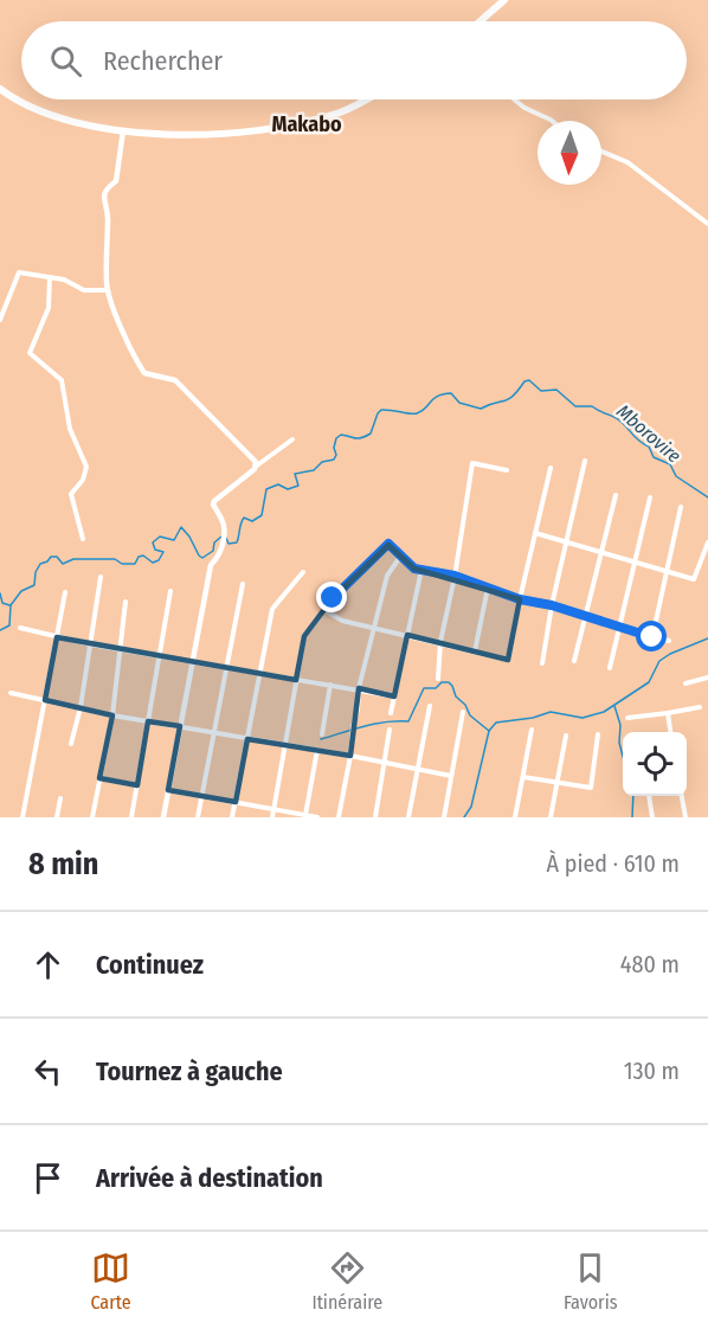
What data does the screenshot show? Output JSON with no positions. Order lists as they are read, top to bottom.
{
  "districts": ["Makabo"],
  "water": ["Mborovire"],
  "north": "bottom",
  "page": {
    "search": "Rechercher",
    "heading": ["8 min", "À pied · 610 m"],
    "list": [
      ["Continuez", "480 m"],
      ["Tournez à gauche", "130 m"],
      "Arrivée à destination"
    ],
    "nav": ["Carte", "Itinéraire", "Favoris"]
  }
}
